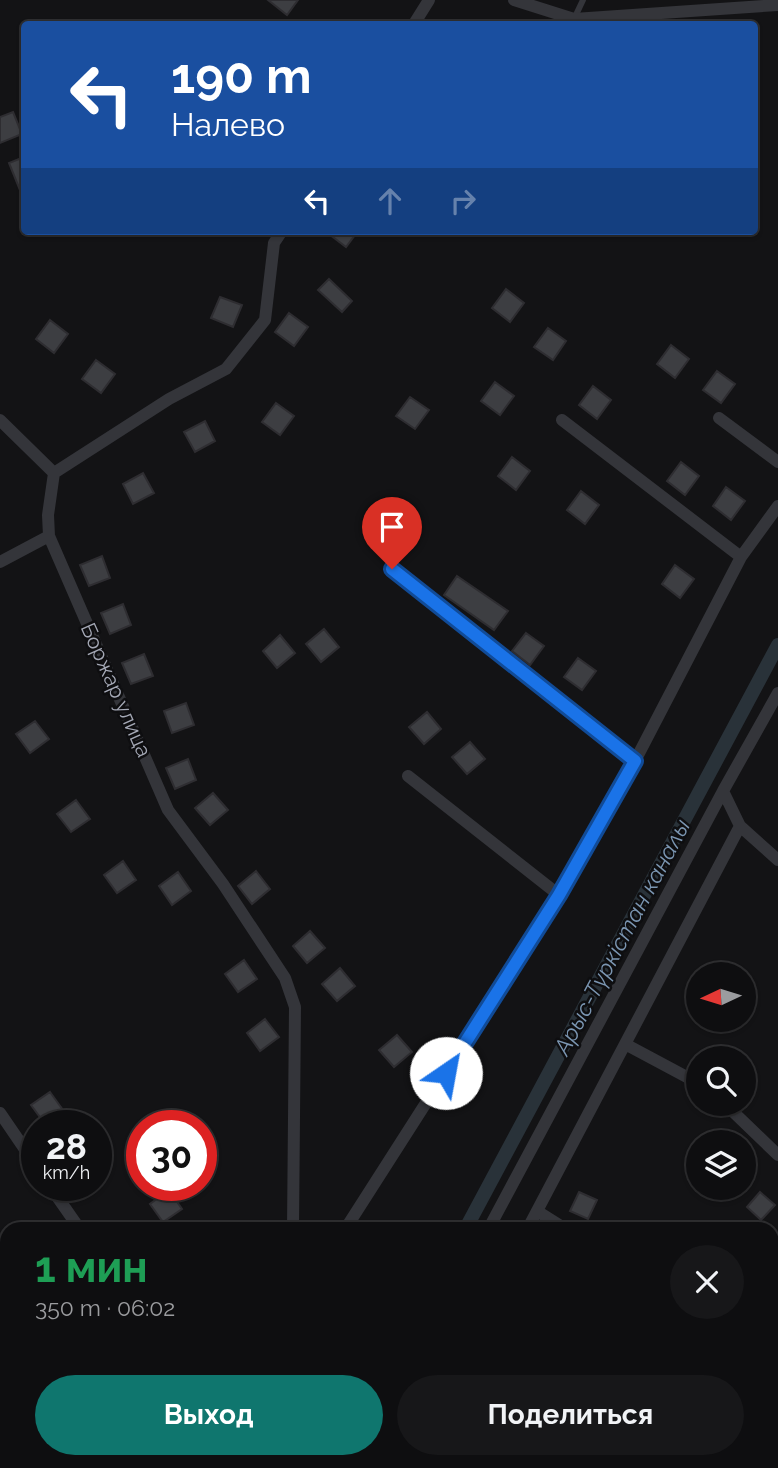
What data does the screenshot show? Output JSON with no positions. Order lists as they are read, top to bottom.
{
  "streets": {
    "street": ["Боржар улица"]
  },
  "water": ["Арыс-Түркістан каналы"],
  "north": "left",
  "page": {
    "turn": ["190 m", "Налево"],
    "speed": "28 km/h",
    "limit": "30",
    "heading": ["1 мин", "350 m · 06:02"],
    "buttons": ["Выход", "Поделиться"]
  }
}
